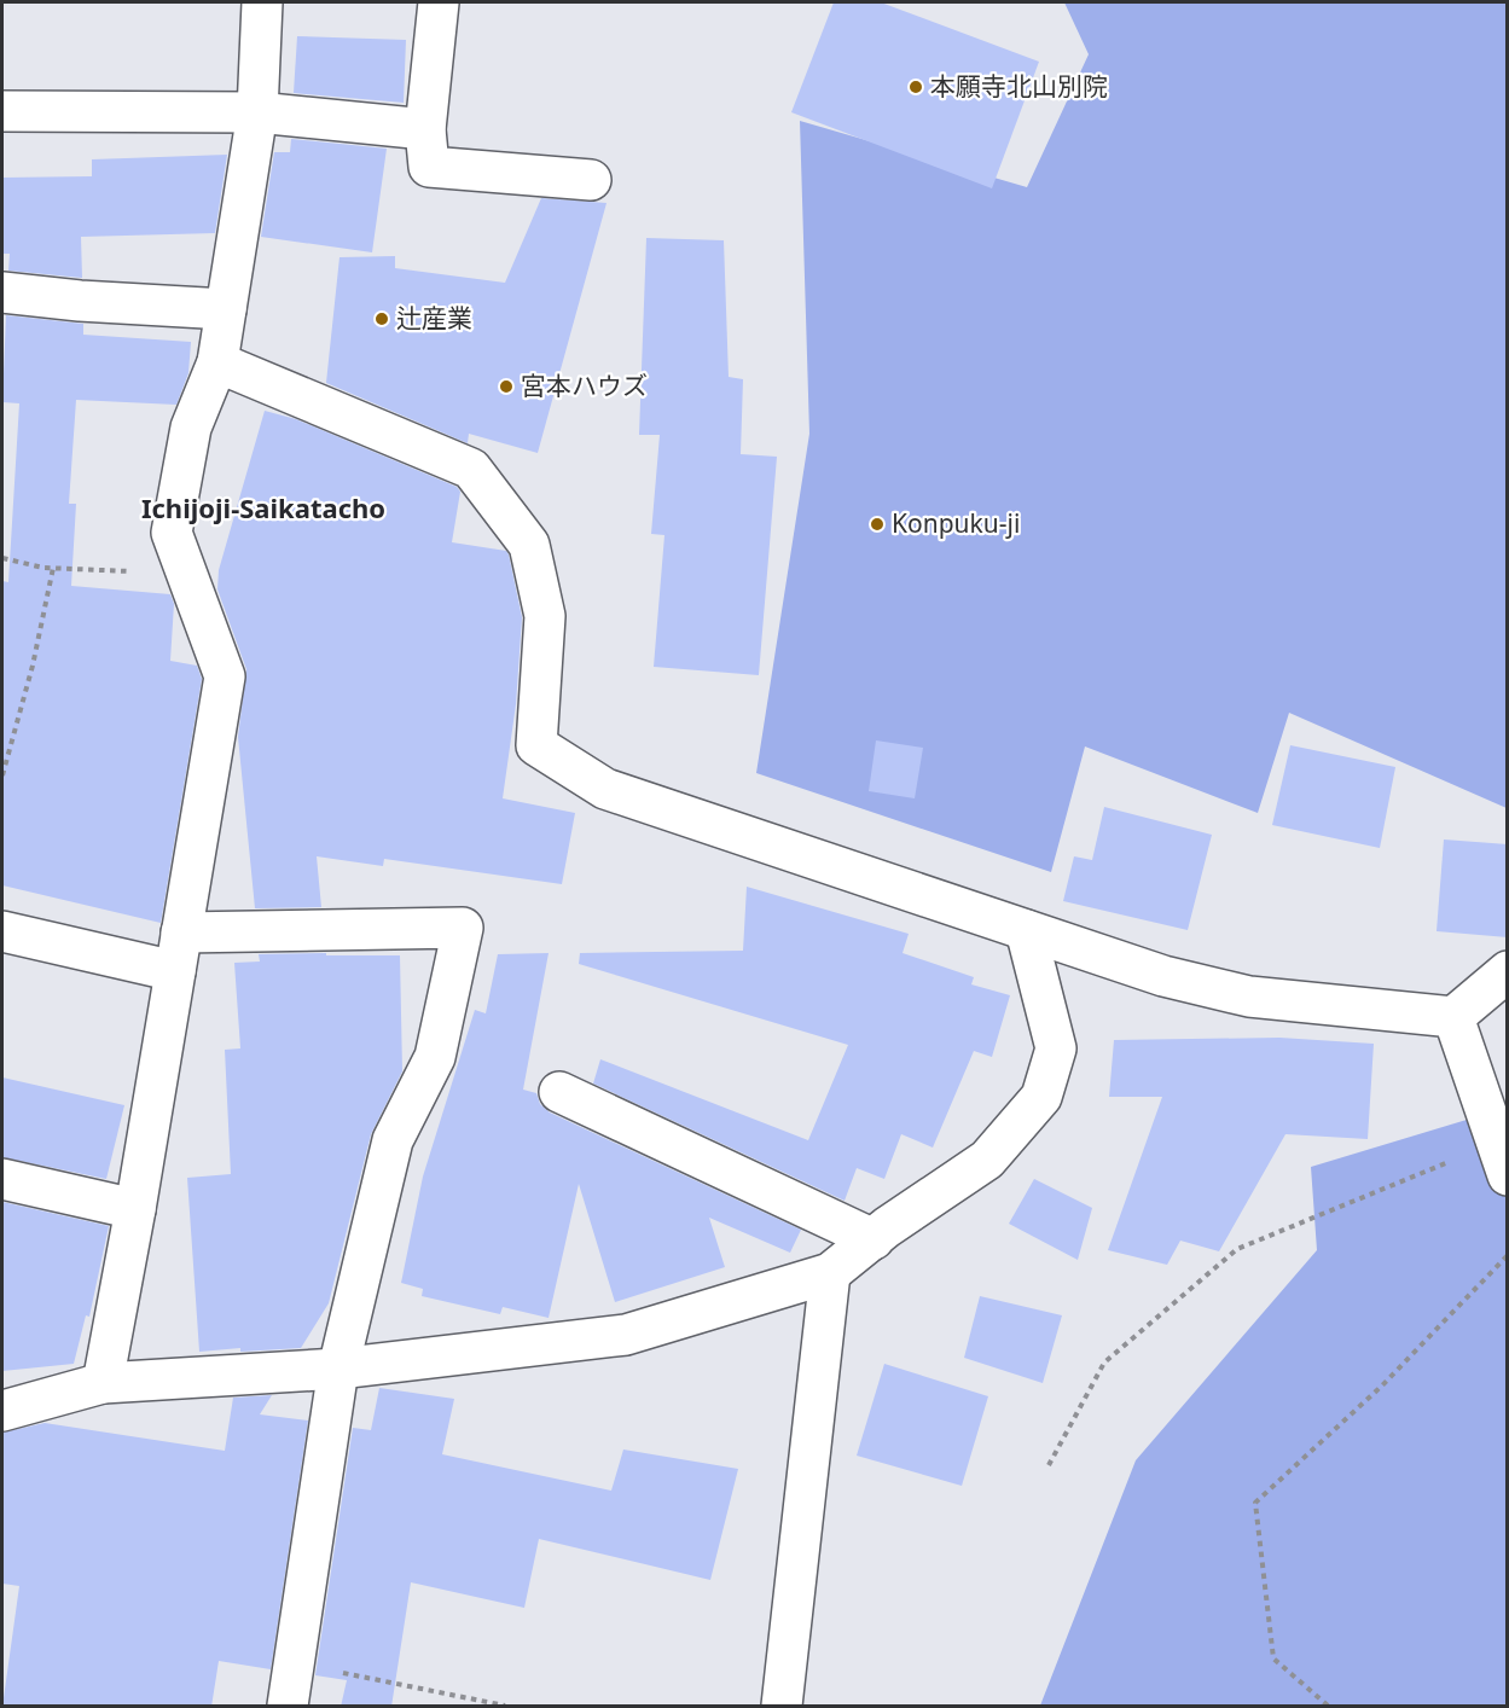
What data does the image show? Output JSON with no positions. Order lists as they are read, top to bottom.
{
  "districts": ["Ichijoji-Saikatacho"],
  "places": [
    "本願寺北山別院",
    "辻産業",
    "宮本ハウズ",
    "Konpuku-ji"
  ]
}
